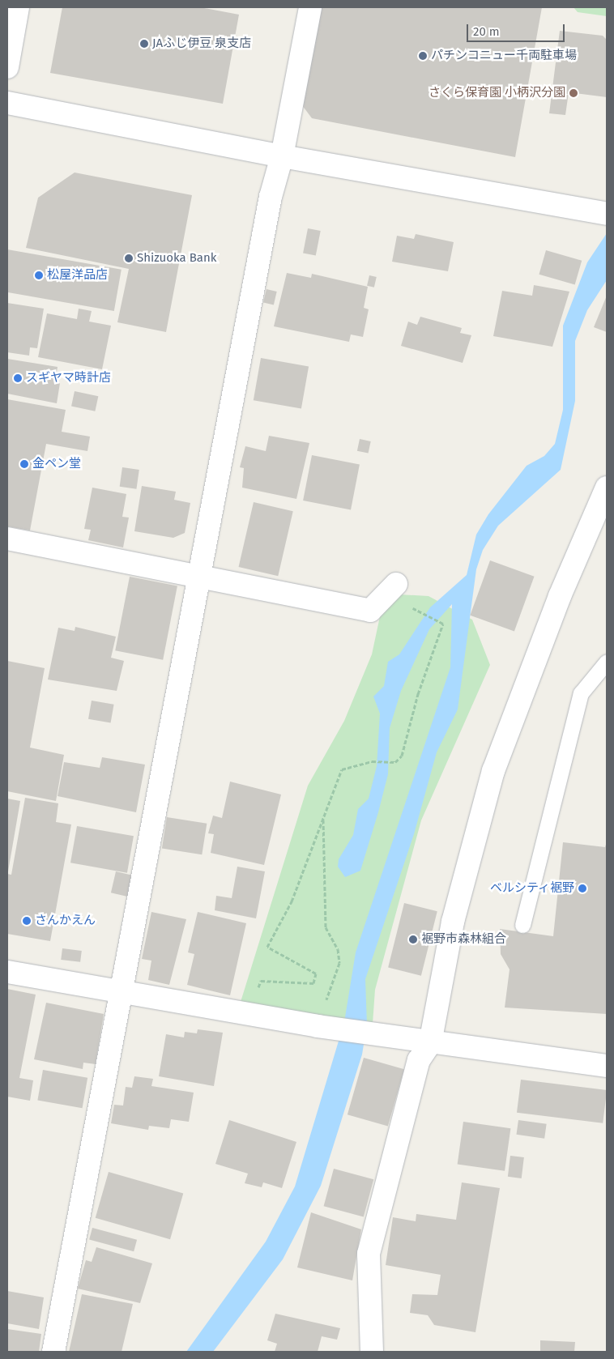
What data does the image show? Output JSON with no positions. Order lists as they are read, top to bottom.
{
  "places": [
    "JAふじ伊豆 泉支店",
    "パチンコニュー千両駐車場",
    "さくら保育園 小柄沢分園",
    "Shizuoka Bank",
    "松屋洋品店",
    "スギヤマ時計店",
    "金ペン堂",
    "ベルシティ裾野",
    "さんかえん",
    "裾野市森林組合"
  ],
  "scale_bar": "20 m"
}
